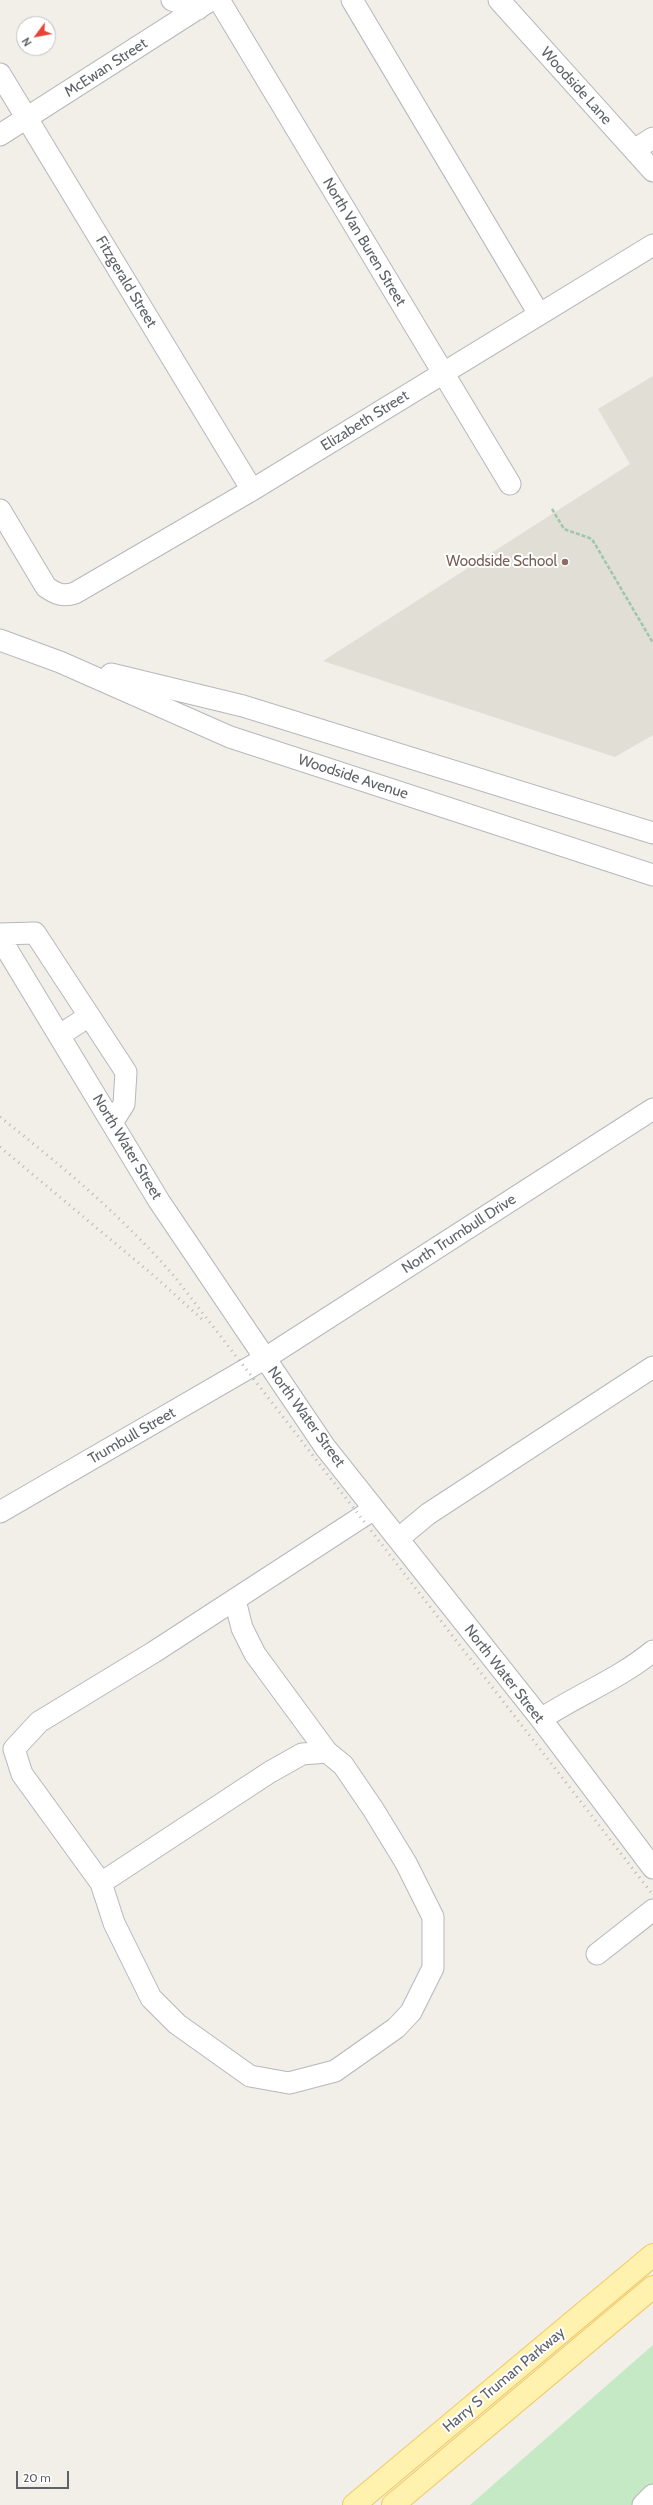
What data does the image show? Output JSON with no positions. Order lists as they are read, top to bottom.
{
  "streets": {
    "main road": ["Harry S Truman Parkway"],
    "street": [
      "McEwan Street",
      "Woodside Lane",
      "North Van Buren Street",
      "Fitzgerald Street",
      "Elizabeth Street",
      "Woodside Avenue",
      "North Water Street",
      "North Trumbull Drive",
      "Trumbull Street"
    ]
  },
  "crossings": [
    ["McEwan Street", "Fitzgerald Street"],
    ["North Van Buren Street", "Elizabeth Street"],
    ["Fitzgerald Street", "Elizabeth Street"],
    ["North Water Street", "North Trumbull Drive"],
    ["North Water Street", "Trumbull Street"],
    ["North Trumbull Drive", "Trumbull Street"]
  ],
  "places": ["Woodside School"],
  "scale_bar": "20 m",
  "north": "bottom left"
}
